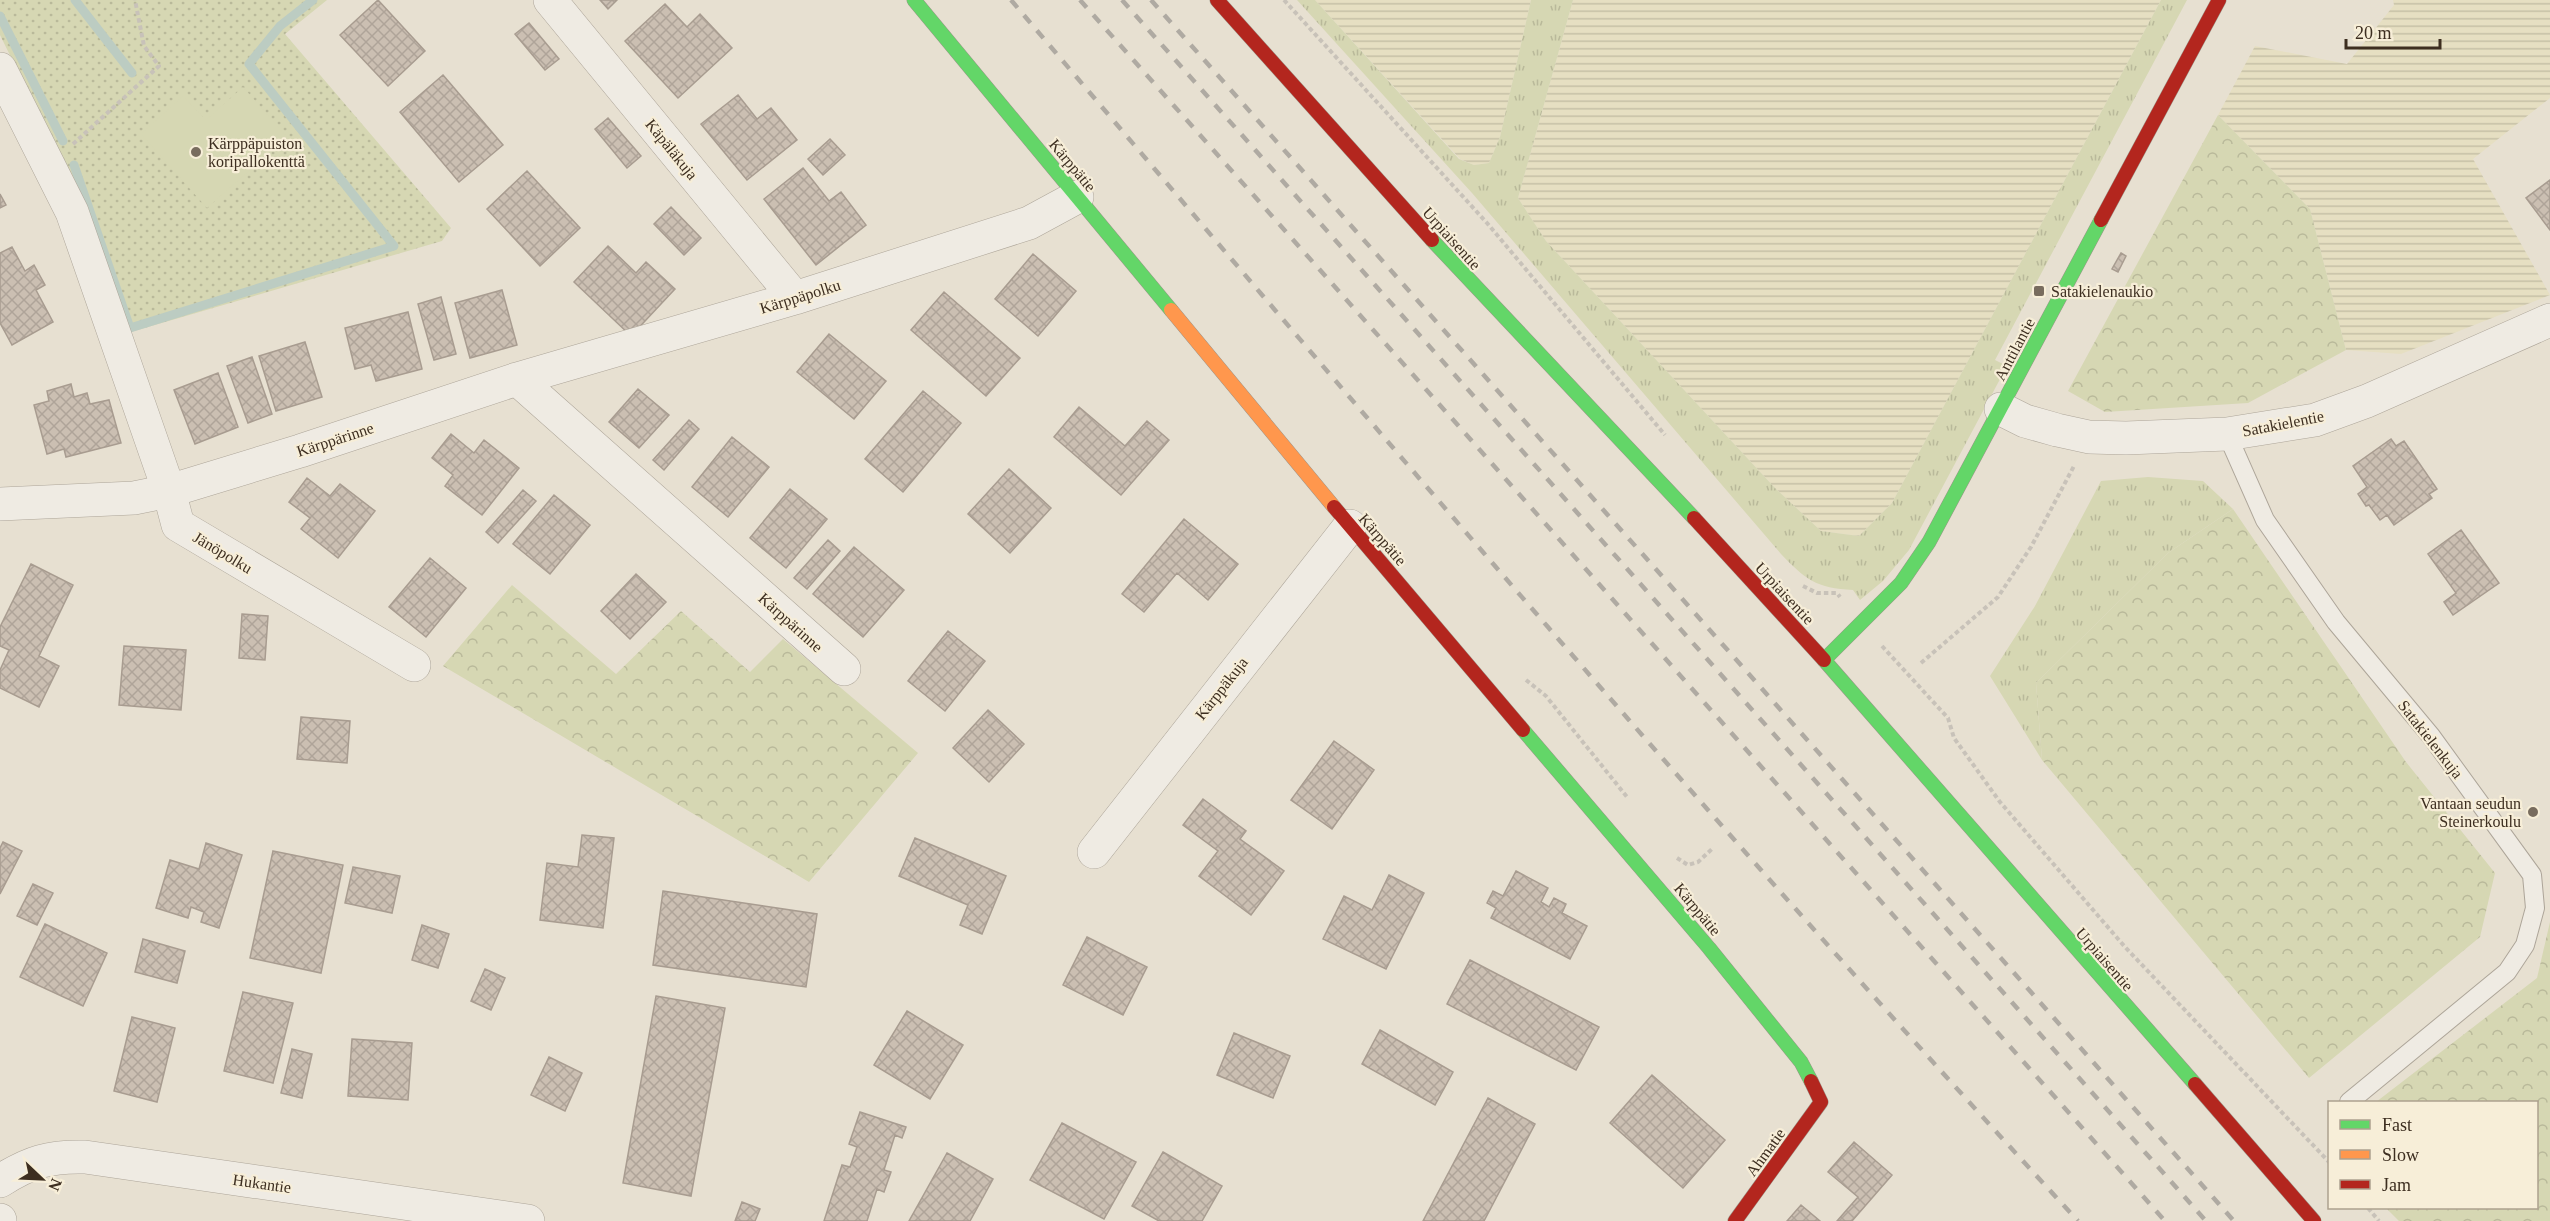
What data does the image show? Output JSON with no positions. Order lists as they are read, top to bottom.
{
  "streets": {
    "street": [
      "Käpäläkuja",
      "Kärppätie",
      "Urpiaisentie",
      "Kärppäpolku",
      "Anttilantie",
      "Satakielentie",
      "Kärppärinne",
      "Jänöpolku",
      "Kärppäkuja",
      "Ahmatie",
      "Hukantie"
    ],
    "lane": ["Satakielenkuja"]
  },
  "crossings": [
    ["Käpäläkuja", "Kärppäpolku"],
    ["Kärppätie", "Kärppäpolku"],
    ["Kärppätie", "Kärppäkuja"],
    ["Kärppätie", "Ahmatie"],
    ["Urpiaisentie", "Anttilantie"],
    ["Kärppäpolku", "Kärppärinne"],
    ["Anttilantie", "Satakielentie"],
    ["Satakielentie", "Satakielenkuja"],
    ["Kärppärinne", "Jänöpolku"]
  ],
  "places": {
    "other": ["Kärppäpuiston koripallokenttä", "Vantaan seudun Steinerkoulu"],
    "transit": ["Satakielenaukio"]
  },
  "legend": ["Fast", "Slow", "Jam"],
  "scale_bar": "20 m",
  "north": "bottom right"
}
